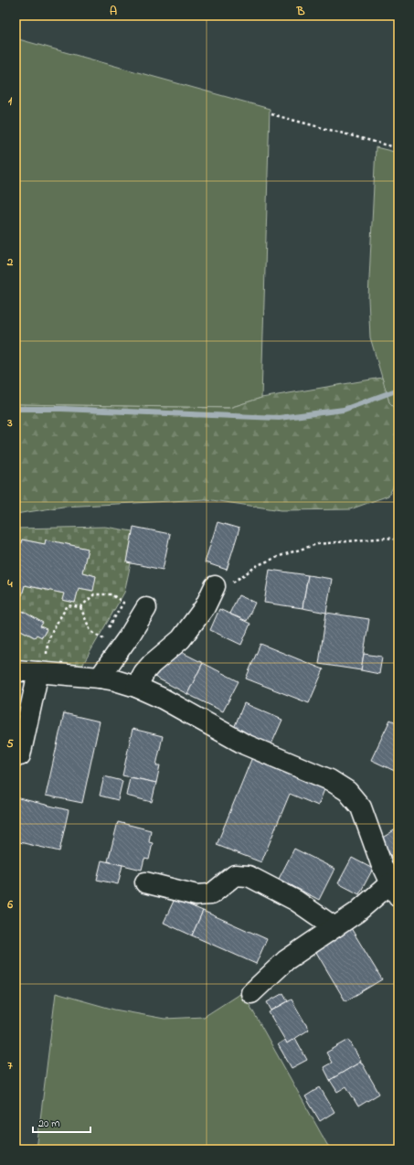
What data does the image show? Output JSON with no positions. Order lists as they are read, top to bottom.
{
  "scale_bar": "20 m",
  "grid": {
    "columns": ["A", "B"],
    "rows": [
      "1",
      "2",
      "3",
      "4",
      "5",
      "6",
      "7"
    ]
  }
}
